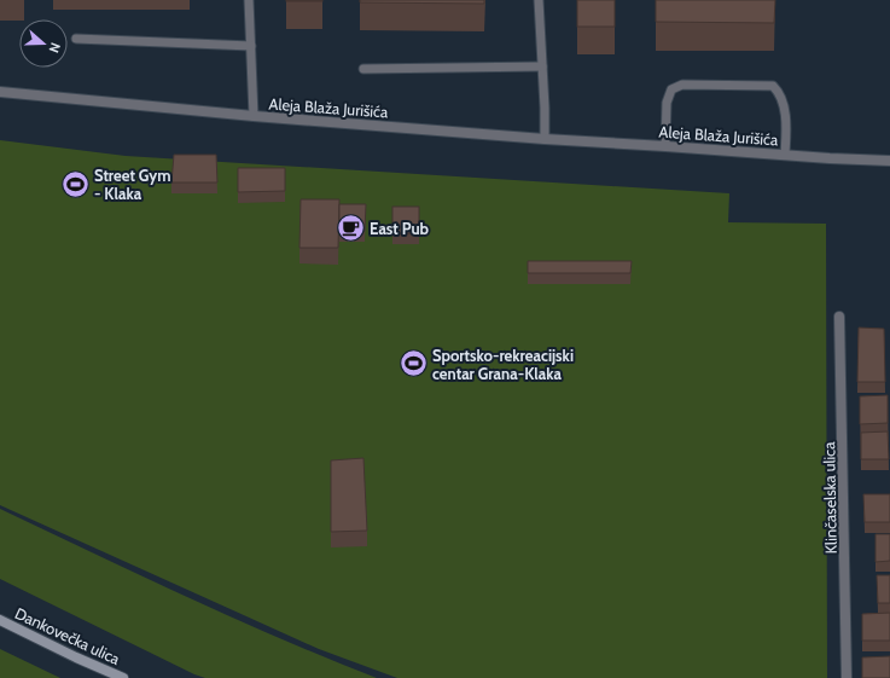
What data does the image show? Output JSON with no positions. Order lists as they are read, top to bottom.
{
  "streets": {
    "main road": ["Dankovečka ulica"],
    "street": ["Aleja Blaža Jurišića", "Klinčaselska ulica"]
  },
  "places": {
    "sports": ["Street Gym - Klaka", "Sportsko-rekreacijski centar Grana-Klaka"],
    "cafe": ["East Pub"]
  },
  "north": "right"
}
